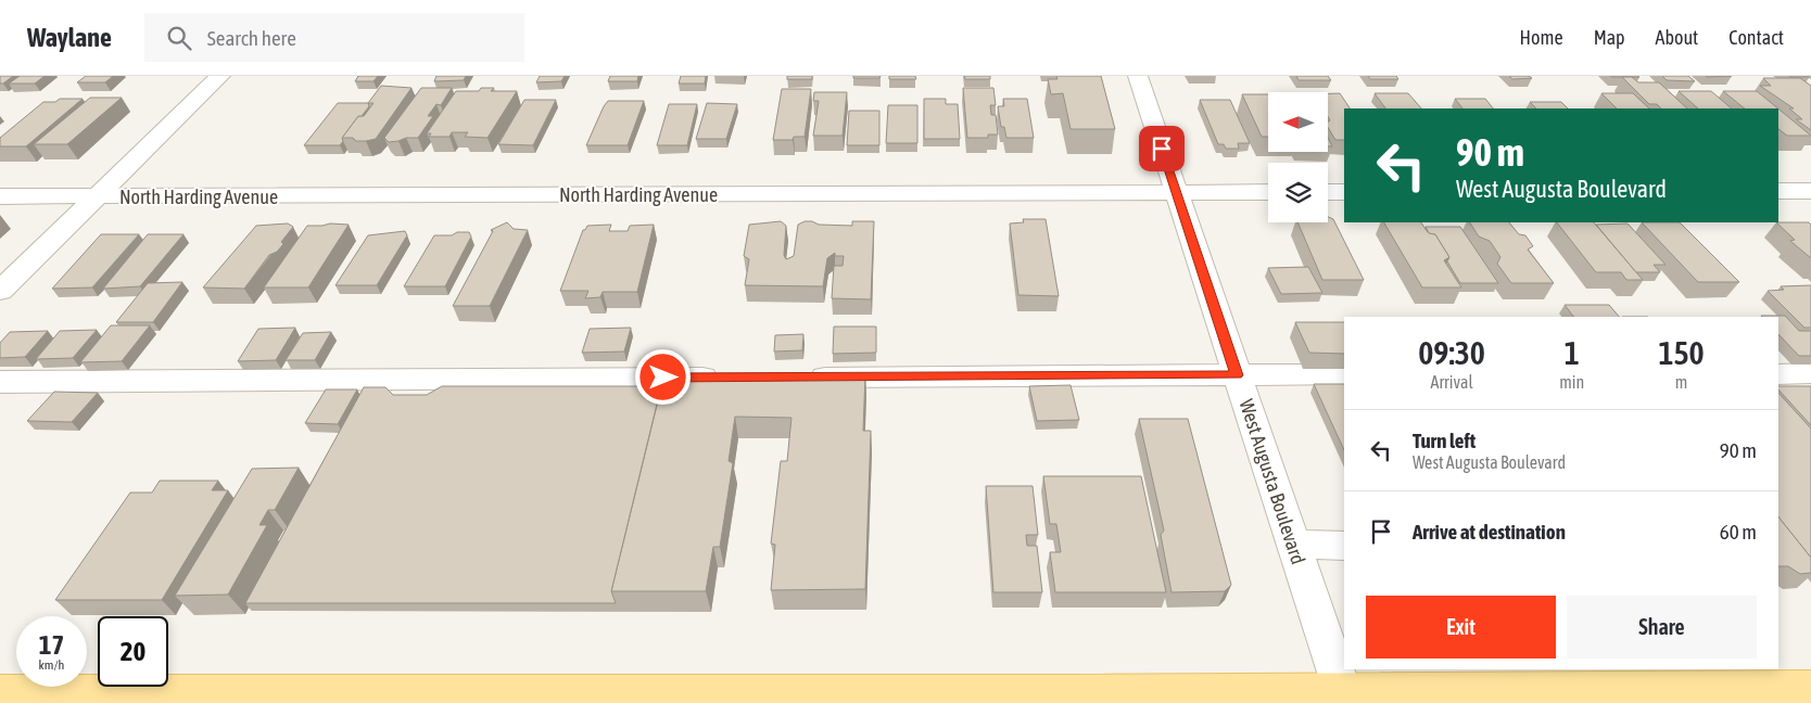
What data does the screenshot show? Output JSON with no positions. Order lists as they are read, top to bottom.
{
  "streets": {
    "street": ["North Harding Avenue", "West Augusta Boulevard"]
  },
  "crossings": [
    ["North Harding Avenue", "West Augusta Boulevard"]
  ],
  "north": "left",
  "page": {
    "header": "Waylane",
    "search": "Search here",
    "nav": [
      "Home",
      "Map",
      "About",
      "Contact"
    ],
    "turn": ["90 m", "West Augusta Boulevard"],
    "eta": [
      "09:30",
      "Arrival",
      "1",
      "min",
      "150",
      "m"
    ],
    "list": [
      {
        "name": "Turn left",
        "note": "West Augusta Boulevard",
        "value": "90 m"
      },
      {
        "name": "Arrive at destination",
        "value": "60 m"
      }
    ],
    "buttons": ["Exit", "Share"],
    "speed": "17 km/h",
    "limit": "20"
  }
}
